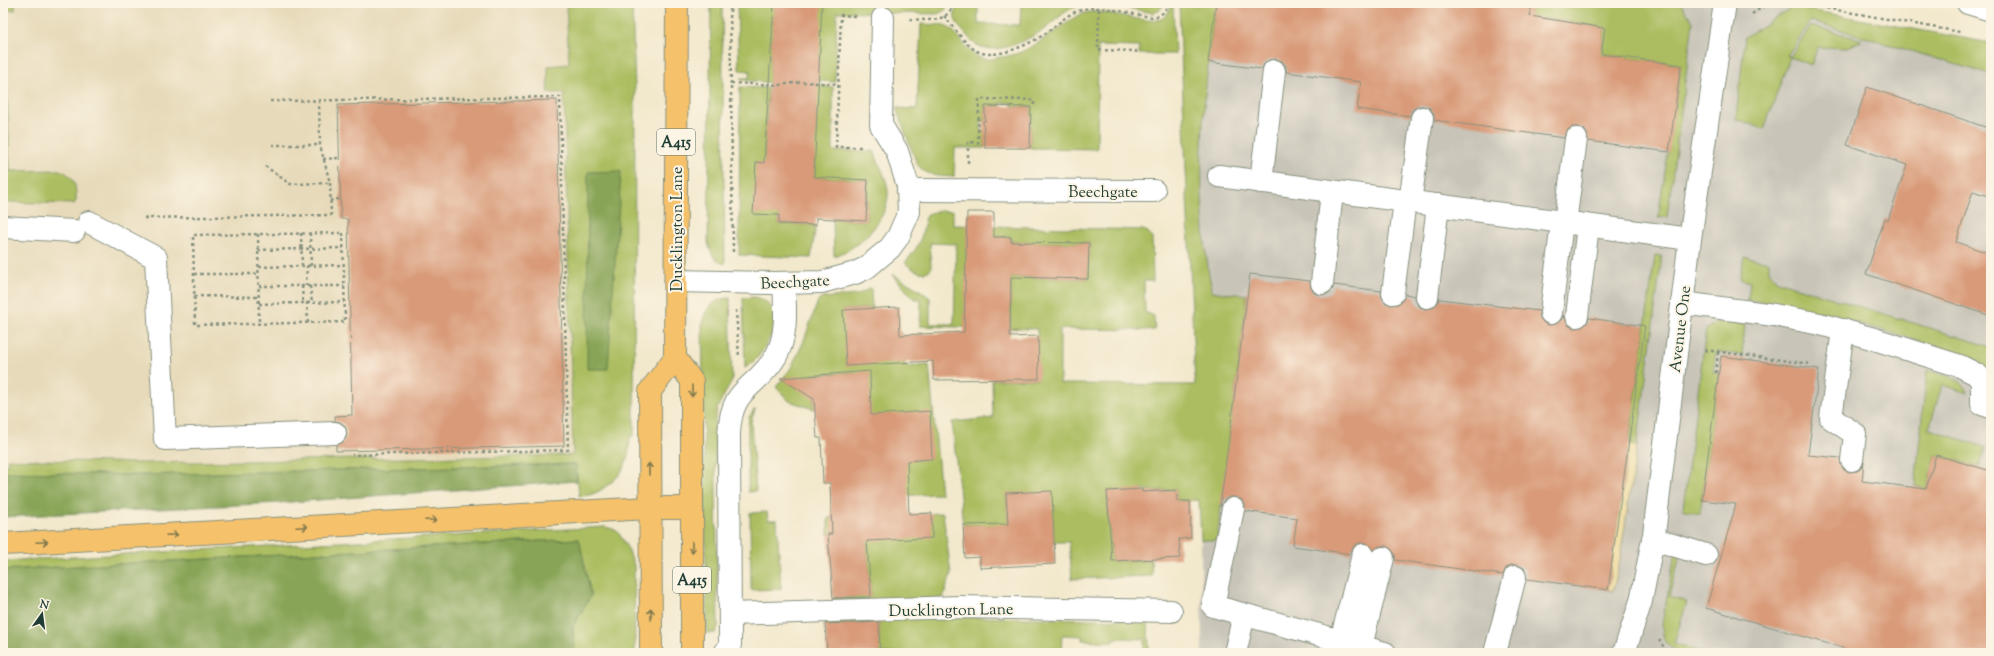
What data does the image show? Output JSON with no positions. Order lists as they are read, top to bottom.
{
  "streets": {
    "main road": ["A415", "Ducklington Lane"],
    "street": ["Beechgate", "Avenue One"]
  },
  "crossings": [
    ["A415", "Ducklington Lane"],
    ["Beechgate", "Ducklington Lane"]
  ],
  "north": "top"
}
